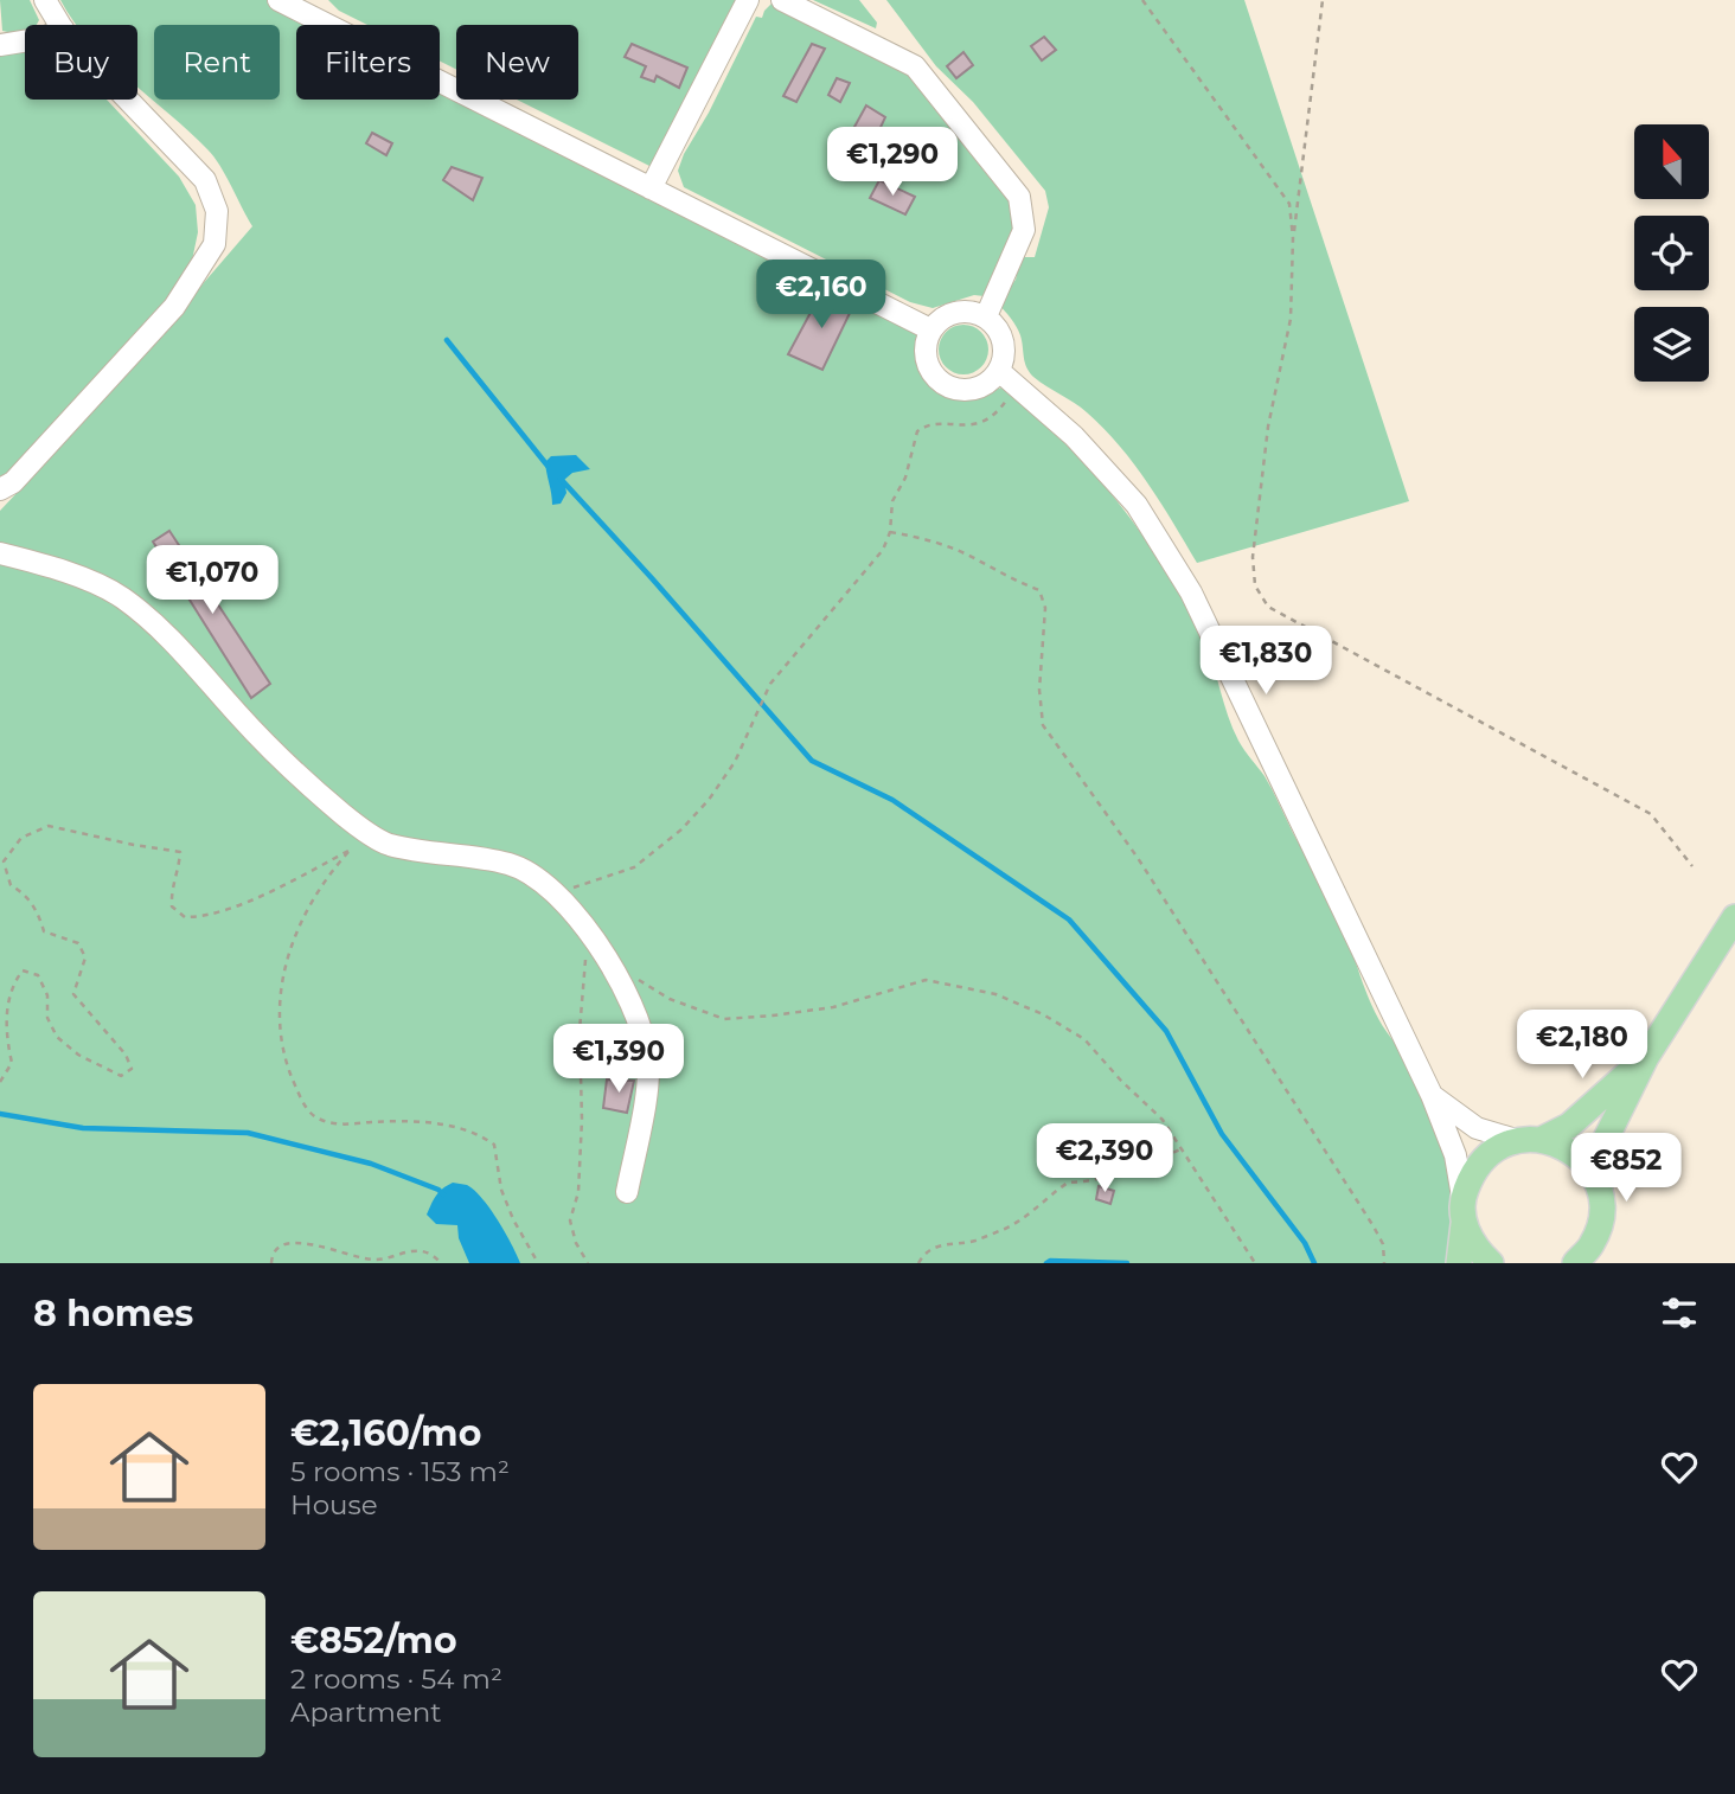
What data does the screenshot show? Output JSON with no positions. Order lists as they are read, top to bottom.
{
  "north": "top",
  "page": {
    "chip": [
      "Buy",
      "Rent",
      "Filters",
      "New"
    ],
    "price": [
      "€1,290",
      "€2,160",
      "€1,070",
      "€1,830",
      "€2,180",
      "€1,390",
      "€2,390",
      "€852"
    ],
    "heading": "8 homes",
    "list": [
      {
        "name": "€2,160/mo",
        "note": "5 rooms · 153 m² · House"
      },
      {
        "name": "€852/mo",
        "note": "2 rooms · 54 m² · Apartment"
      }
    ]
  }
}
